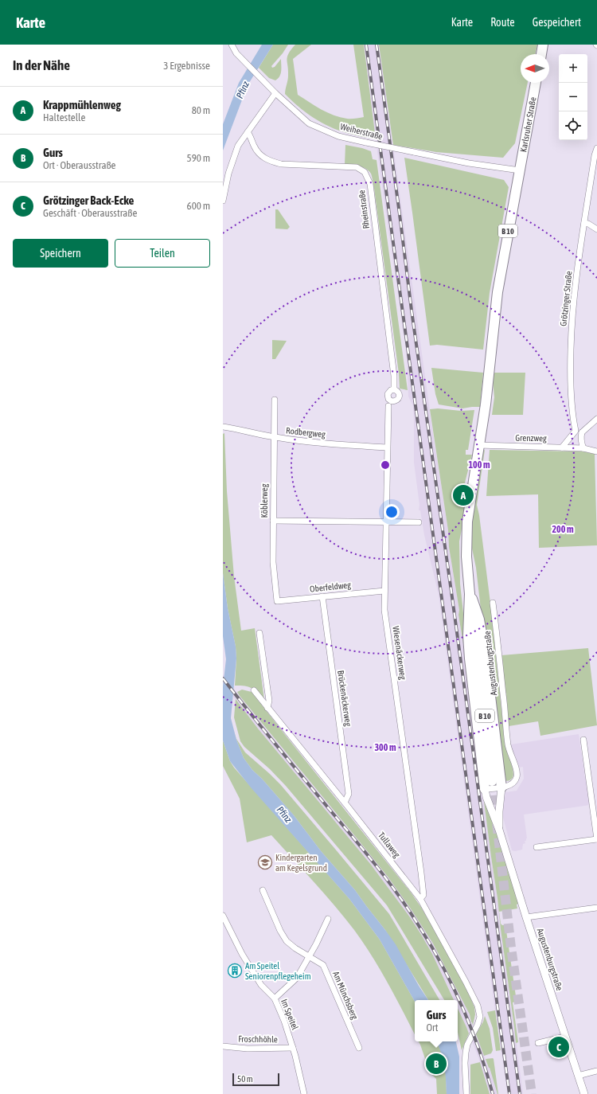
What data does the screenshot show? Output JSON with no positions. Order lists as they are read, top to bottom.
{
  "streets": {
    "main road": ["Karlsruher Straße", "B 10"],
    "street": [
      "Weiherstraße",
      "Rheinstraße",
      "Grötzinger Straße",
      "Rodbergweg",
      "Grenzweg",
      "Köblerweg",
      "Oberfeldweg",
      "Wiesenäckerweg",
      "Augustenburgstraße",
      "Brückenäckerweg",
      "Tullaweg",
      "Am Münchsberg",
      "Im Speitel",
      "Froschhöhle"
    ]
  },
  "crossings": [
    ["Karlsruher Straße", "Weiherstraße"],
    ["Karlsruher Straße", "B 10"],
    ["Weiherstraße", "B 10"],
    ["B 10", "Grenzweg"],
    ["Rodbergweg", "Köblerweg"],
    ["Rodbergweg", "Wiesenäckerweg"],
    ["Köblerweg", "Oberfeldweg"],
    ["Oberfeldweg", "Wiesenäckerweg"],
    ["Oberfeldweg", "Brückenäckerweg"],
    ["Wiesenäckerweg", "Tullaweg"],
    ["Brückenäckerweg", "Tullaweg"],
    ["Im Speitel", "Froschhöhle"]
  ],
  "water": ["Pfinz"],
  "places": {
    "school or university": ["Kindergarten am Kegelsgrund"],
    "building": ["Am Speitel Seniorenpflegeheim"]
  },
  "scale_bar": "50 m",
  "north": "left",
  "page": {
    "header": "Karte",
    "nav": ["Karte", "Route", "Gespeichert"],
    "heading": ["In der Nähe", "3 Ergebnisse"],
    "map_buttons": ["+", "−"],
    "list": [
      {
        "mark": "A",
        "name": "Krappmühlenweg",
        "note": "Haltestelle",
        "value": "80 m"
      },
      {
        "mark": "B",
        "name": "Gurs",
        "note": "Ort · Oberausstraße",
        "value": "590 m"
      },
      {
        "mark": "C",
        "name": "Grötzinger Back-Ecke",
        "note": "Geschäft · Oberausstraße",
        "value": "600 m"
      }
    ],
    "buttons": ["Speichern", "Teilen"],
    "pins": ["A", "C", "B"],
    "popup": ["Gurs", "Ort"],
    "scale": "50 m"
  },
  "rings": ["100 m", "200 m", "300 m"]
}
